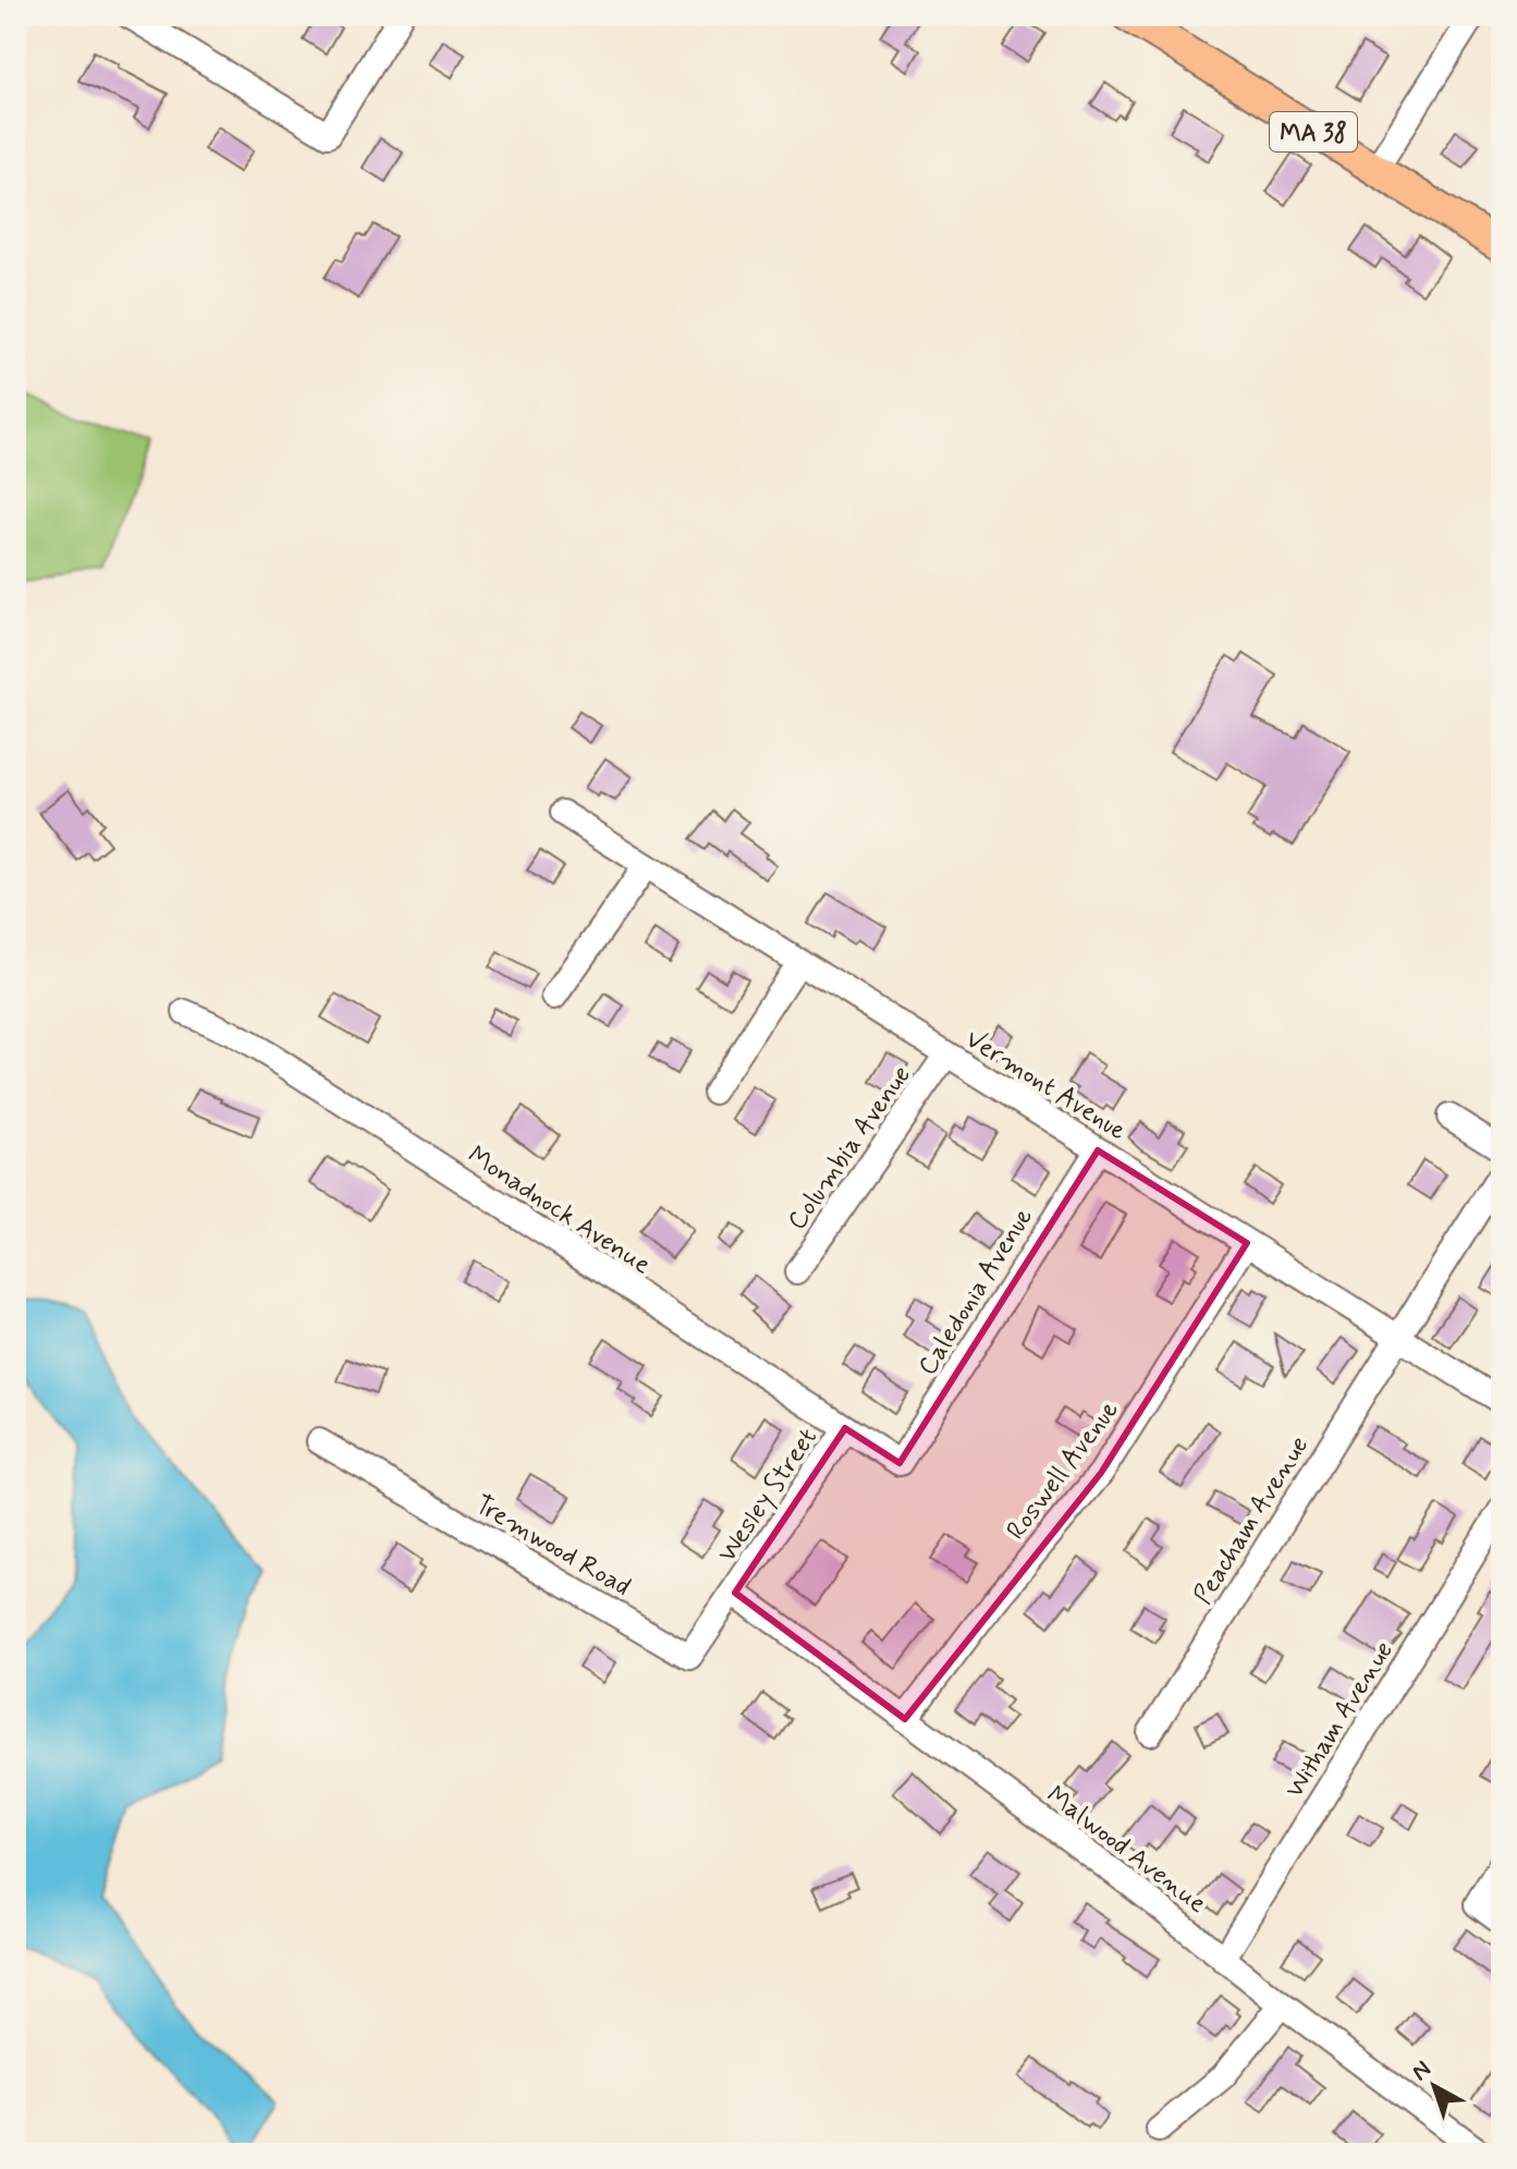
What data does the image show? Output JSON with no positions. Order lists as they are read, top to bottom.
{
  "streets": {
    "main road": ["MA 38"],
    "street": [
      "Vermont Avenue",
      "Columbia Avenue",
      "Monadnock Avenue",
      "Caledonia Avenue",
      "Roswell Avenue",
      "Wesley Street",
      "Peacham Avenue",
      "Tremwood Road",
      "Witham Avenue",
      "Malwood Avenue"
    ]
  },
  "crossings": [
    ["Vermont Avenue", "Columbia Avenue"],
    ["Vermont Avenue", "Caledonia Avenue"],
    ["Vermont Avenue", "Roswell Avenue"],
    ["Vermont Avenue", "Peacham Avenue"],
    ["Monadnock Avenue", "Caledonia Avenue"],
    ["Monadnock Avenue", "Wesley Street"],
    ["Roswell Avenue", "Malwood Avenue"],
    ["Wesley Street", "Tremwood Road"],
    ["Wesley Street", "Malwood Avenue"],
    ["Tremwood Road", "Malwood Avenue"],
    ["Witham Avenue", "Malwood Avenue"]
  ],
  "north": "top left"
}
